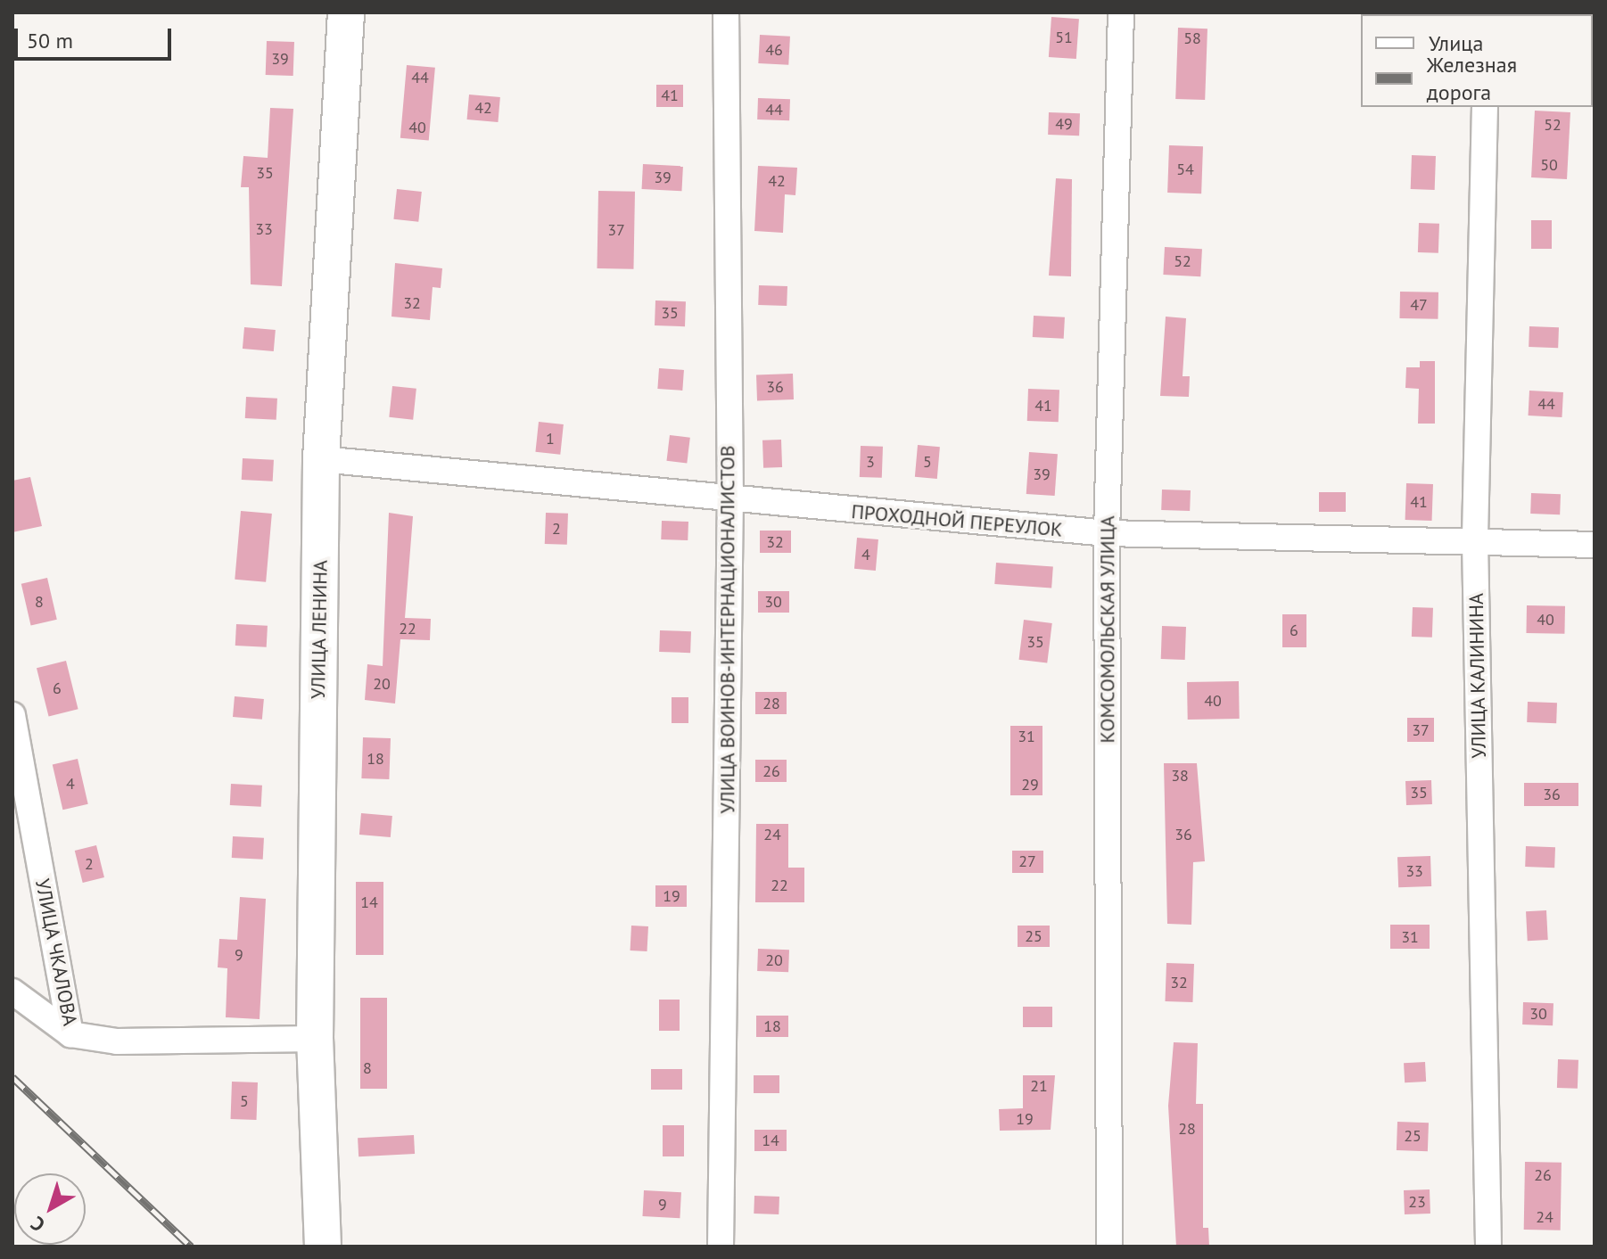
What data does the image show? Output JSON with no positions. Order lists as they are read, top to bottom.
{
  "streets": {
    "main road": ["УЛИЦА ЛЕНИНА"],
    "street": [
      "ПРОХОДНОЙ ПЕРЕУЛОК",
      "УЛИЦА ВОИНОВ-ИНТЕРНАЦИОНАЛИСТОВ",
      "КОМСОМОЛЬСКАЯ УЛИЦА",
      "УЛИЦА КАЛИНИНА",
      "УЛИЦА ЧКАЛОВА"
    ]
  },
  "crossings": [
    ["ПРОХОДНОЙ ПЕРЕУЛОК", "УЛИЦА ЛЕНИНА"],
    ["ПРОХОДНОЙ ПЕРЕУЛОК", "УЛИЦА ВОИНОВ-ИНТЕРНАЦИОНАЛИСТОВ"],
    ["ПРОХОДНОЙ ПЕРЕУЛОК", "КОМСОМОЛЬСКАЯ УЛИЦА"],
    ["ПРОХОДНОЙ ПЕРЕУЛОК", "УЛИЦА КАЛИНИНА"],
    ["УЛИЦА ЛЕНИНА", "УЛИЦА ЧКАЛОВА"]
  ],
  "house_numbers": [
    "51",
    "58",
    "46",
    "39",
    "44",
    "41",
    "42",
    "44",
    "49",
    "52",
    "40",
    "50",
    "54",
    "35",
    "39",
    "42",
    "33",
    "37",
    "52",
    "32",
    "47",
    "35",
    "36",
    "44",
    "41",
    "1",
    "3",
    "5",
    "39",
    "41",
    "2",
    "32",
    "4",
    "8",
    "30",
    "40",
    "22",
    "6",
    "35",
    "20",
    "6",
    "40",
    "28",
    "37",
    "31",
    "18",
    "26",
    "38",
    "4",
    "29",
    "35",
    "36",
    "24",
    "36",
    "27",
    "2",
    "33",
    "22",
    "19",
    "14",
    "25",
    "31",
    "9",
    "20",
    "32",
    "30",
    "18",
    "8",
    "21",
    "5",
    "19",
    "28",
    "25",
    "14",
    "26",
    "23",
    "9",
    "24"
  ],
  "legend": ["Улица", "Железная дорога"],
  "scale_bar": "50 m",
  "north": "bottom left"
}
